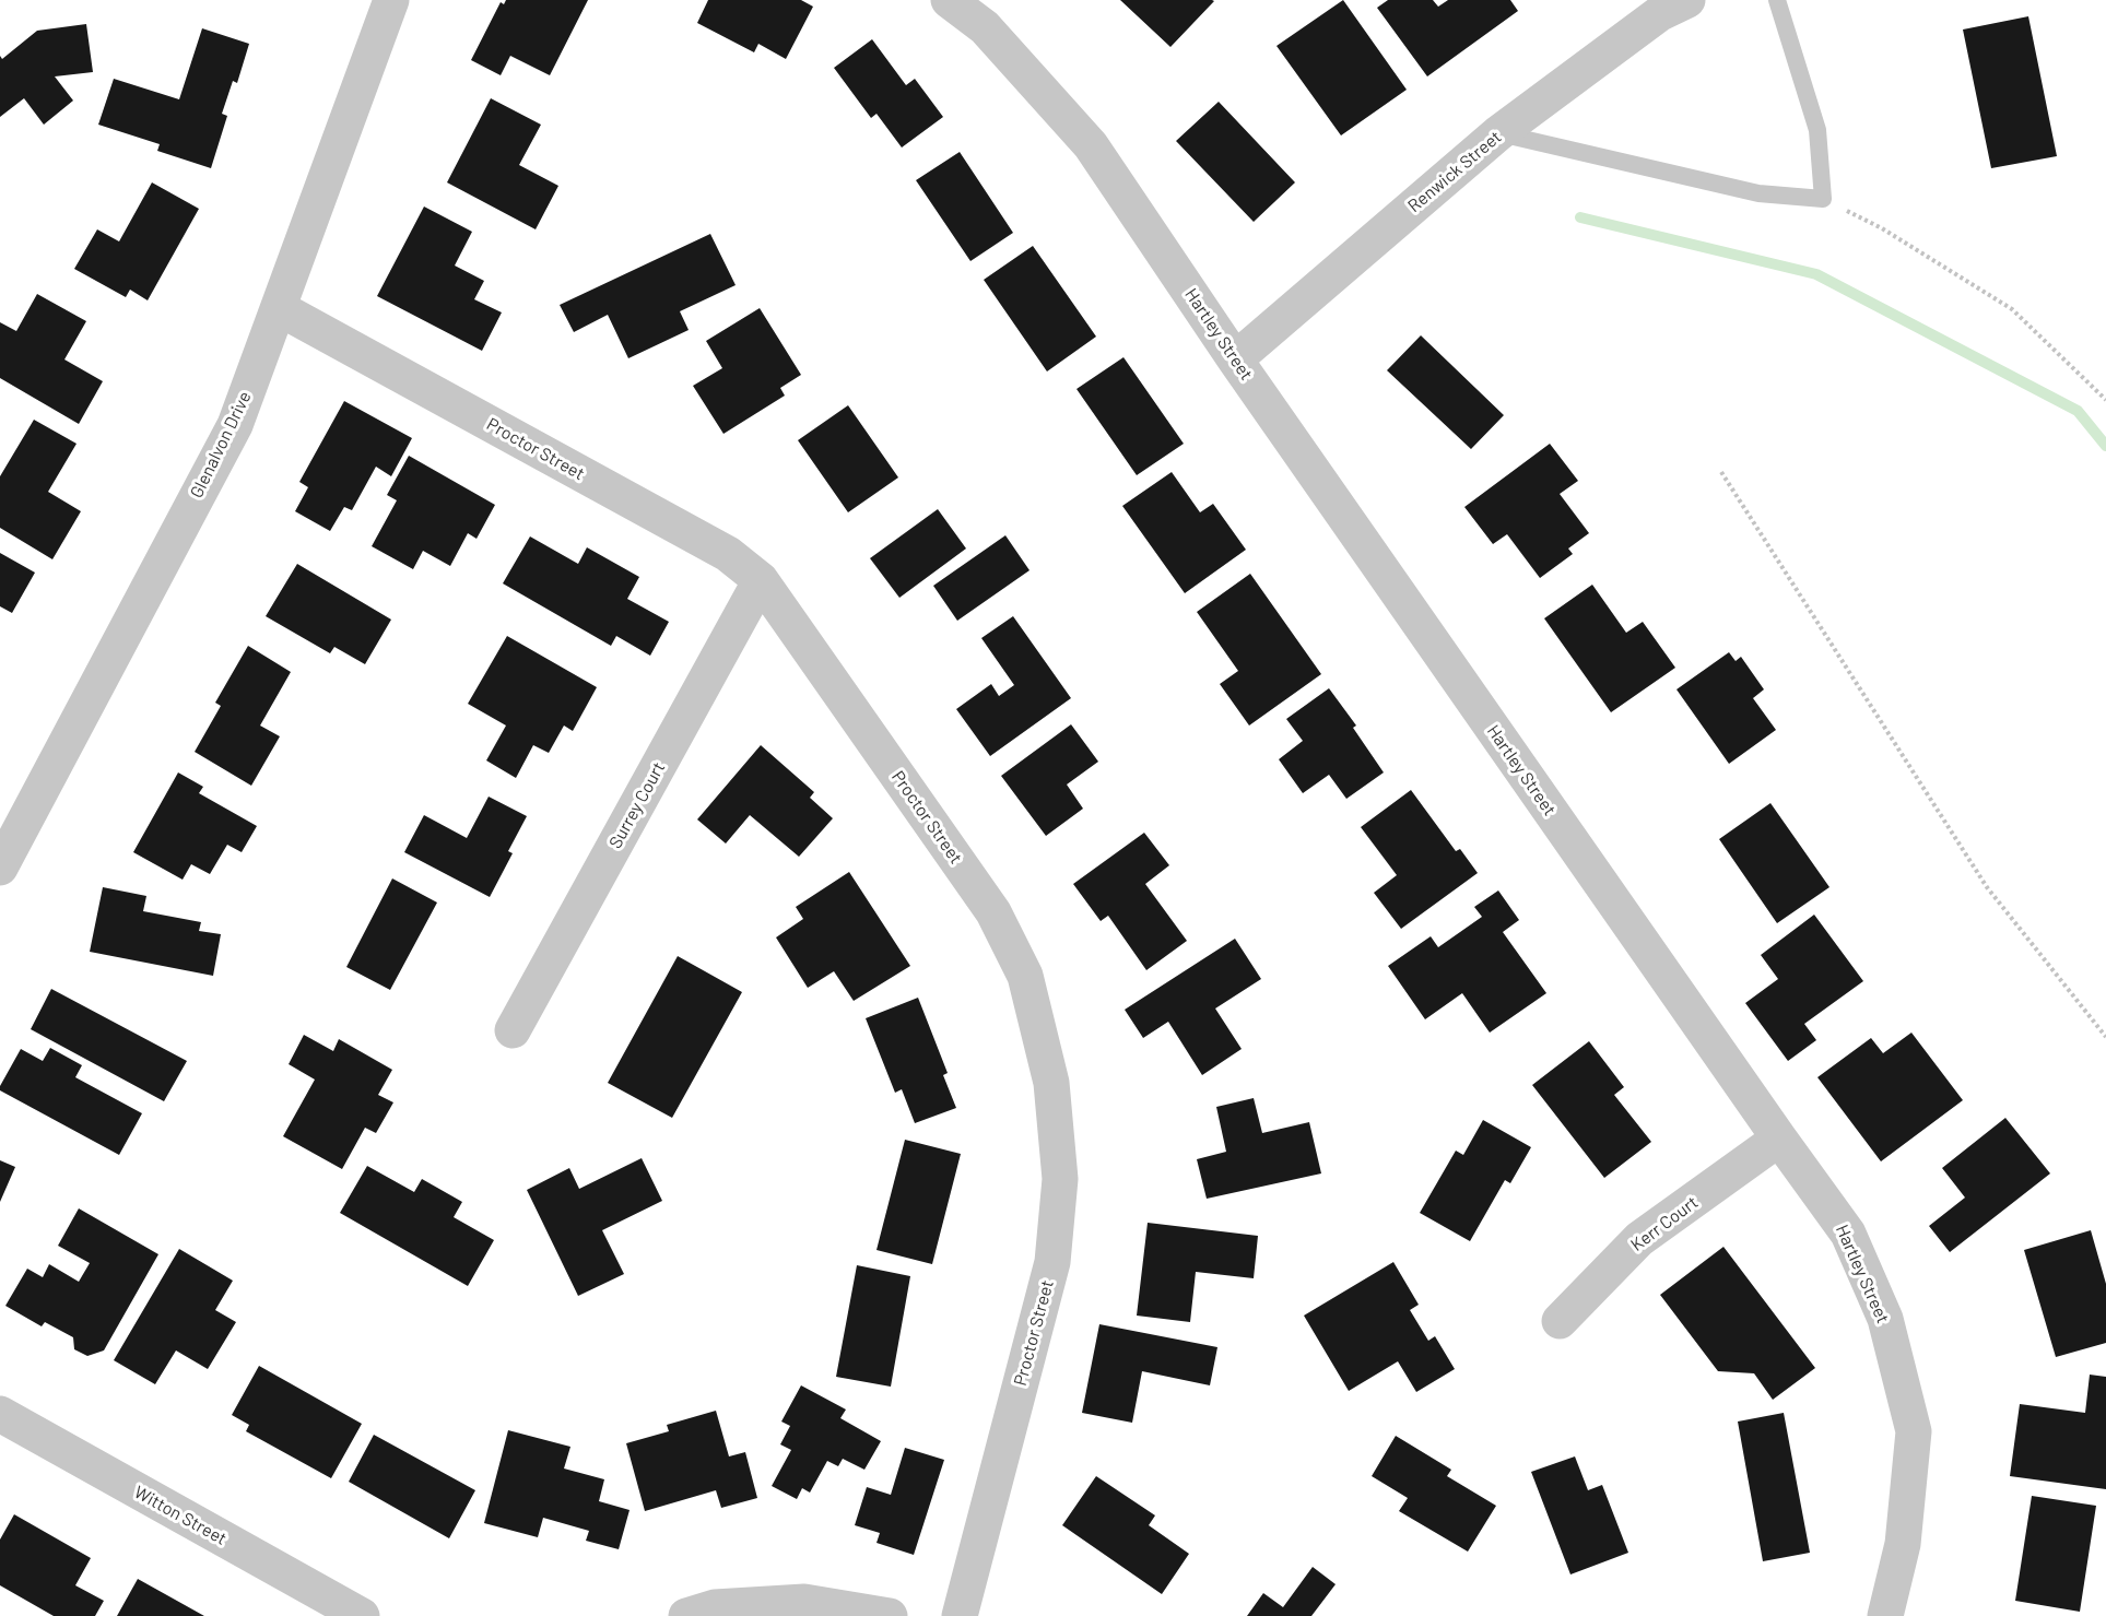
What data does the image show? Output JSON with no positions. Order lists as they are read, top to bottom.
{
  "streets": {
    "street": [
      "Renwick Street",
      "Hartley Street",
      "Glenalvon Drive",
      "Proctor Street",
      "Surrey Court",
      "Kerr Court",
      "Witton Street"
    ]
  },
  "crossings": [
    ["Renwick Street", "Hartley Street"],
    ["Hartley Street", "Kerr Court"],
    ["Glenalvon Drive", "Proctor Street"],
    ["Proctor Street", "Surrey Court"]
  ]
}
